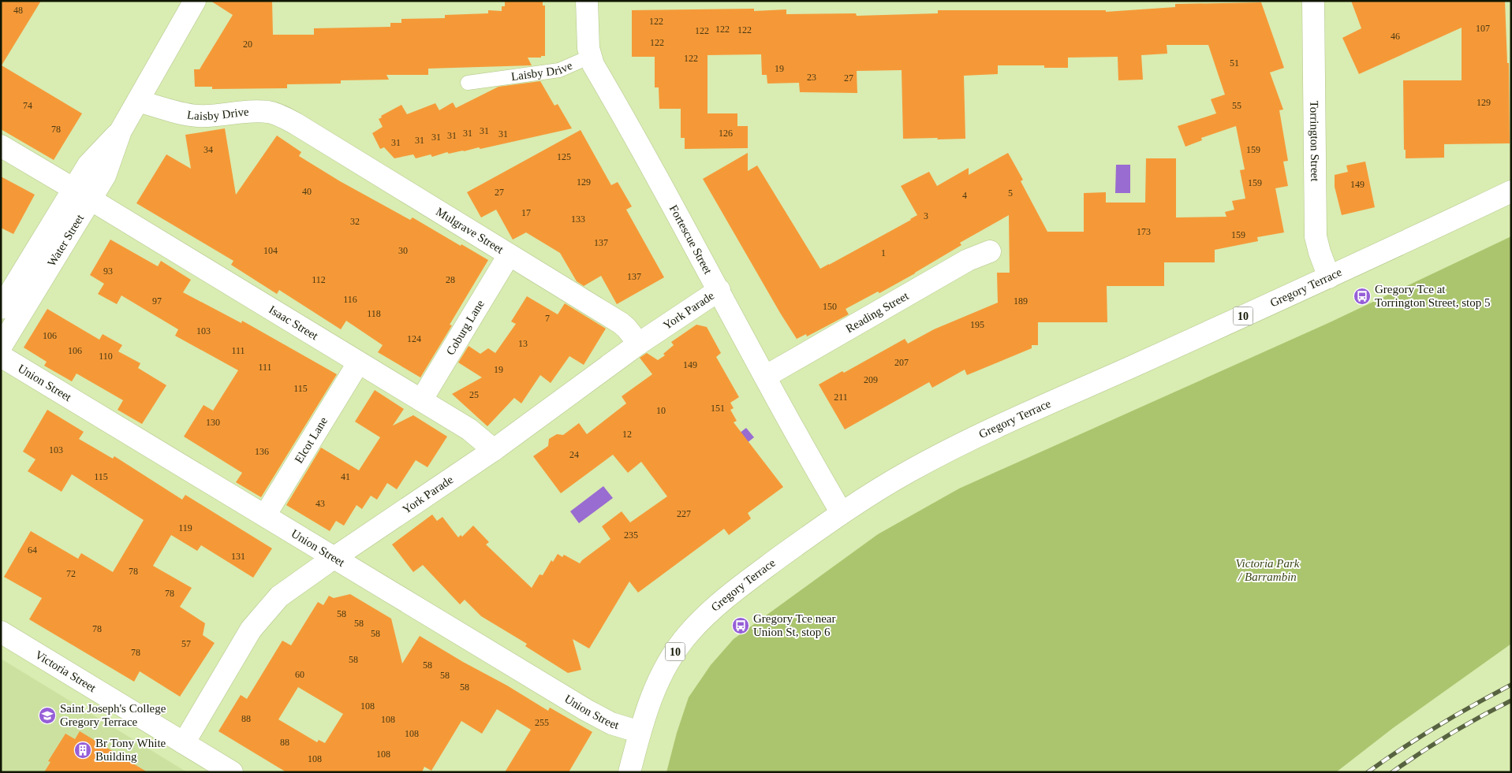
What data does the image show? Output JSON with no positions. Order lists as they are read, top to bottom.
{
  "streets": {
    "street": [
      "Laisby Drive",
      "Torrington Street",
      "Mulgrave Street",
      "Fortescue Street",
      "Water Street",
      "Gregory Terrace",
      "York Parade",
      "Reading Street",
      "10",
      "Isaac Street",
      "Coburg Lane",
      "Union Street",
      "Elcot Lane",
      "Victoria Street"
    ]
  },
  "crossings": [
    ["Laisby Drive", "Mulgrave Street"],
    ["Laisby Drive", "Fortescue Street"],
    ["Laisby Drive", "Water Street"],
    ["Torrington Street", "Gregory Terrace"],
    ["Mulgrave Street", "York Parade"],
    ["Mulgrave Street", "Coburg Lane"],
    ["Fortescue Street", "Gregory Terrace"],
    ["Fortescue Street", "York Parade"],
    ["Fortescue Street", "Reading Street"],
    ["Water Street", "Isaac Street"],
    ["Gregory Terrace", "Union Street"],
    ["York Parade", "Isaac Street"],
    ["York Parade", "Union Street"],
    ["York Parade", "Victoria Street"],
    ["Isaac Street", "Coburg Lane"],
    ["Isaac Street", "Elcot Lane"],
    ["Union Street", "Elcot Lane"]
  ],
  "parks": ["Victoria Park / Barrambin"],
  "places": {
    "bus stop": ["Gregory Tce at Torrington Street, stop 5", "Gregory Tce near Union St, stop 6"],
    "school or university": ["Saint Joseph's College Gregory Terrace"],
    "building": ["Br Tony White Building"]
  },
  "house_numbers": [
    "48",
    "122",
    "107",
    "122",
    "122",
    "122",
    "46",
    "122",
    "20",
    "122",
    "51",
    "19",
    "23",
    "27",
    "129",
    "74",
    "55",
    "78",
    "31",
    "31",
    "126",
    "31",
    "31",
    "31",
    "31",
    "31",
    "34",
    "159",
    "125",
    "129",
    "159",
    "149",
    "40",
    "27",
    "5",
    "4",
    "17",
    "3",
    "133",
    "32",
    "173",
    "159",
    "137",
    "104",
    "30",
    "1",
    "93",
    "137",
    "112",
    "28",
    "116",
    "97",
    "189",
    "150",
    "118",
    "7",
    "195",
    "103",
    "106",
    "124",
    "13",
    "106",
    "111",
    "110",
    "207",
    "149",
    "111",
    "19",
    "209",
    "115",
    "25",
    "211",
    "151",
    "10",
    "130",
    "12",
    "103",
    "136",
    "24",
    "115",
    "41",
    "43",
    "227",
    "119",
    "235",
    "64",
    "131",
    "78",
    "72",
    "78",
    "58",
    "58",
    "78",
    "58",
    "57",
    "78",
    "58",
    "58",
    "60",
    "58",
    "58",
    "108",
    "88",
    "108",
    "255",
    "108",
    "88",
    "108",
    "108"
  ]
}
